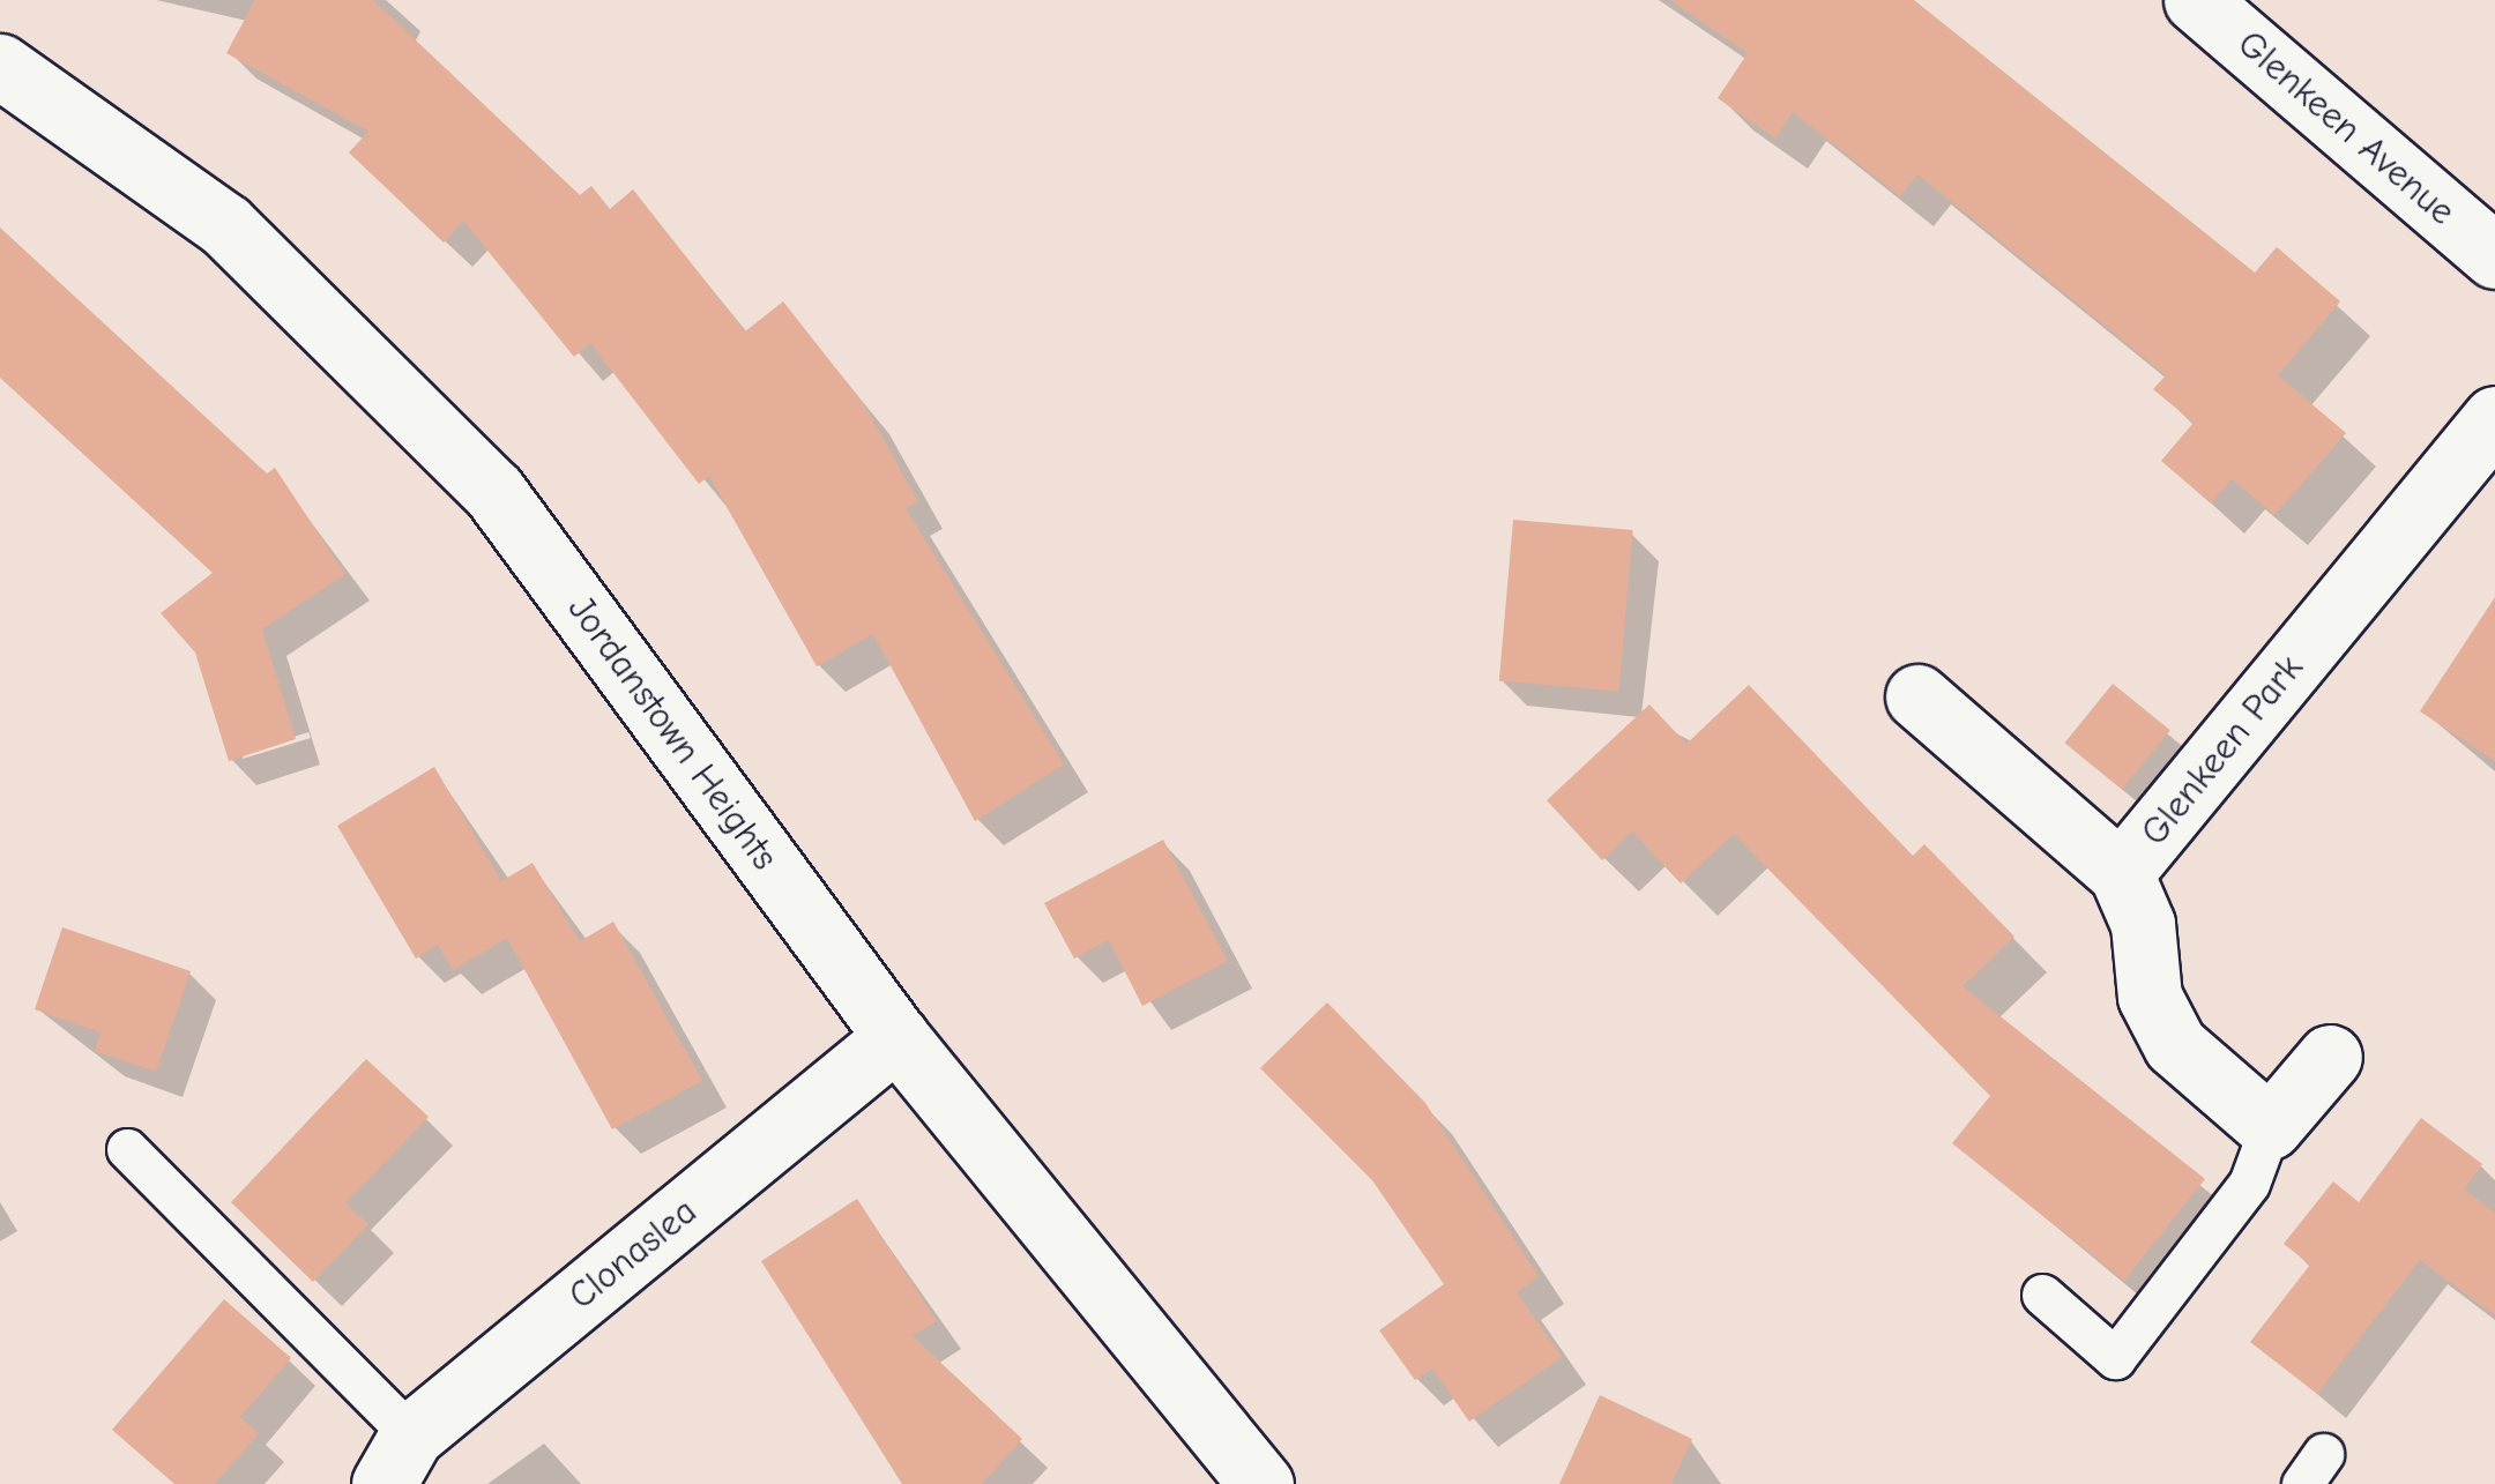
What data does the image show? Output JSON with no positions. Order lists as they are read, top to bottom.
{
  "streets": {
    "street": [
      "Glenkeen Avenue",
      "Jordanstown Heights",
      "Glenkeen Park",
      "Clonaslea"
    ]
  },
  "crossings": [
    ["Jordanstown Heights", "Clonaslea"]
  ]
}
